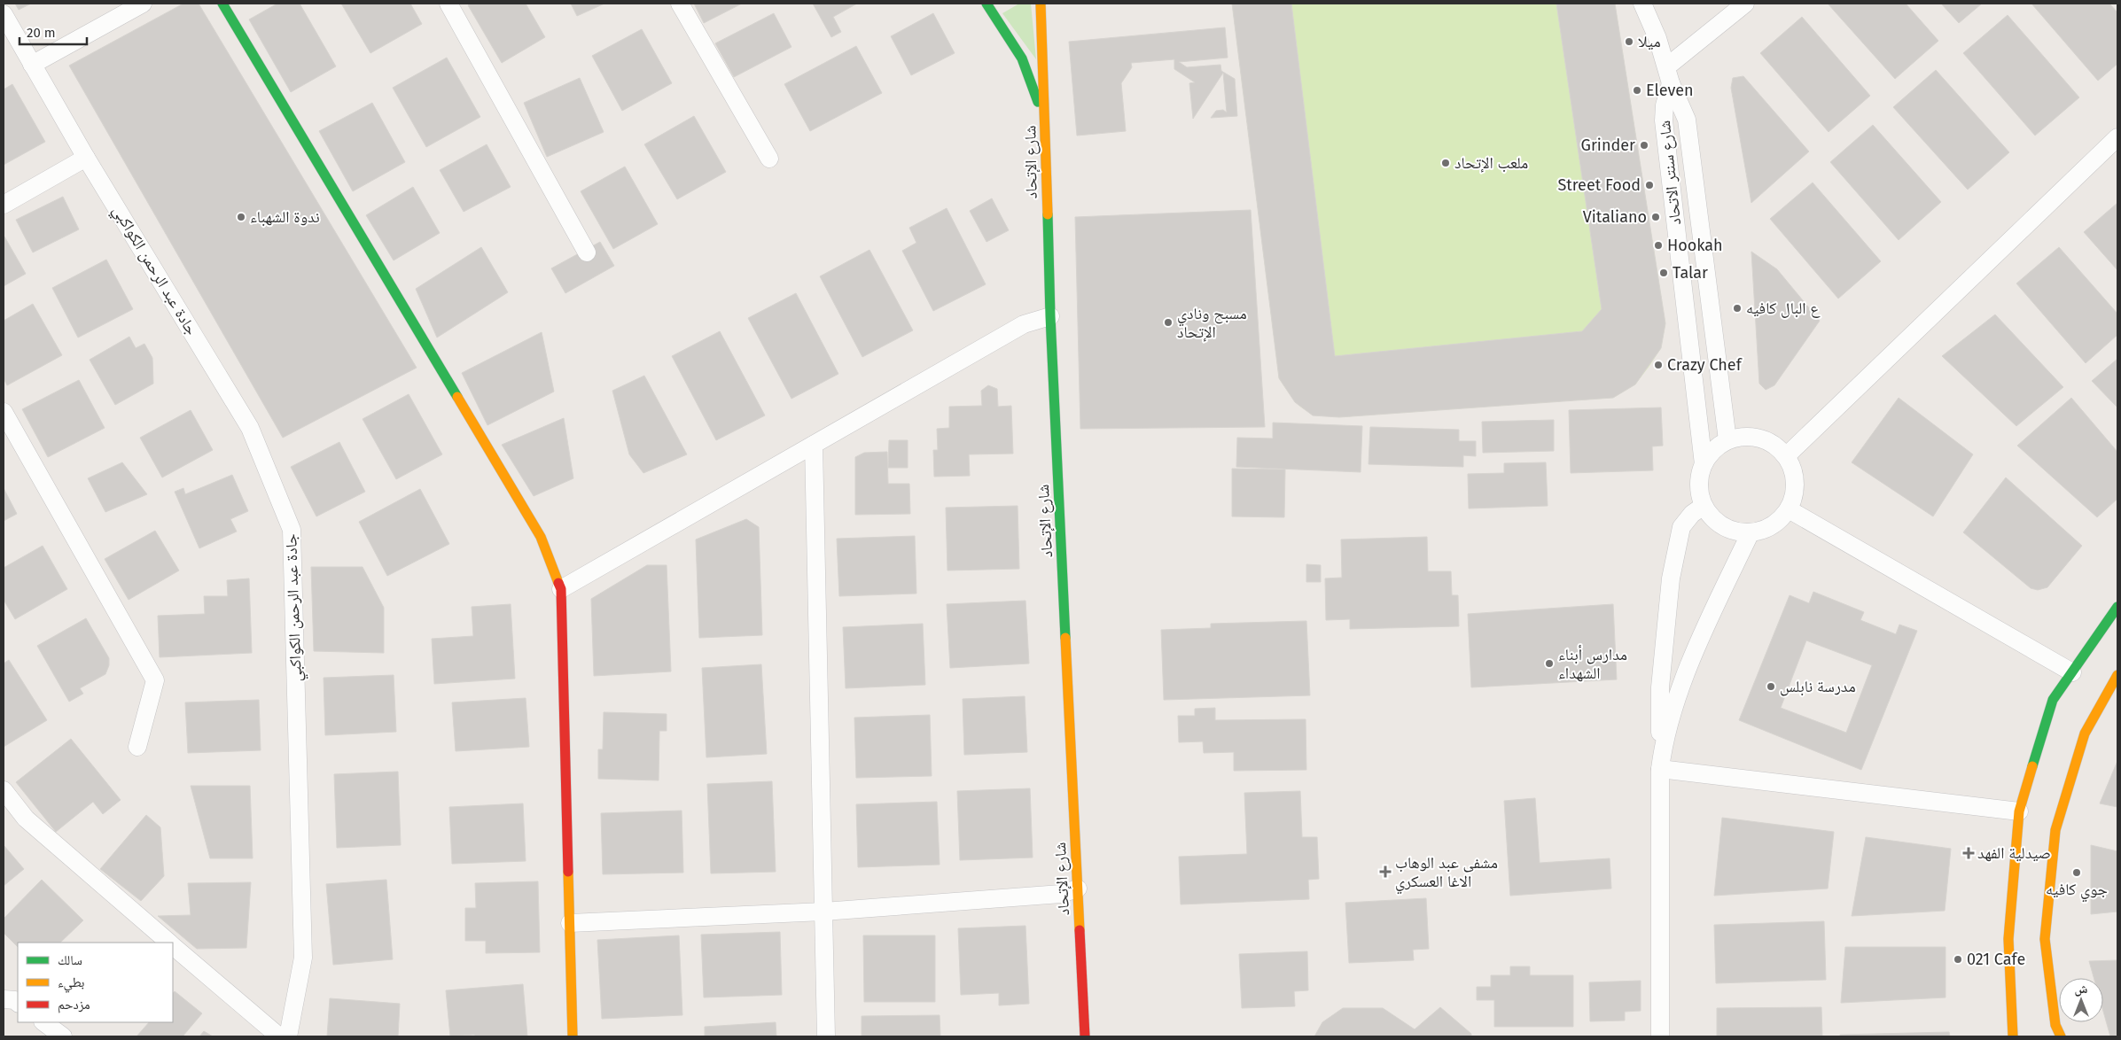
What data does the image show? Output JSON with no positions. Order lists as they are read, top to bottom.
{
  "streets": {
    "street": ["شارع الإتحاد", "شارع سنتر الاتحاد", "جادة عبد الرحمن الكواكبي"]
  },
  "places": {
    "other": [
      "ميلا",
      "Eleven",
      "Grinder",
      "ملعب الإتحاد",
      "Street Food",
      "ندوة الشهباء",
      "Vitaliano",
      "Hookah",
      "Talar",
      "ع البال كافيه",
      "مسبح ونادي الإتحاد",
      "Crazy Chef",
      "مدارس أبناء الشهداء",
      "مدرسة نابلس",
      "جوي كافيه",
      "021 Cafe"
    ],
    "health": ["صيدلية الفهد", "مشفى عبد الوهاب الاغا العسكري"]
  },
  "legend": ["سالك", "بطيء", "مزدحم"],
  "scale_bar": "20 m",
  "north": "top"
}
